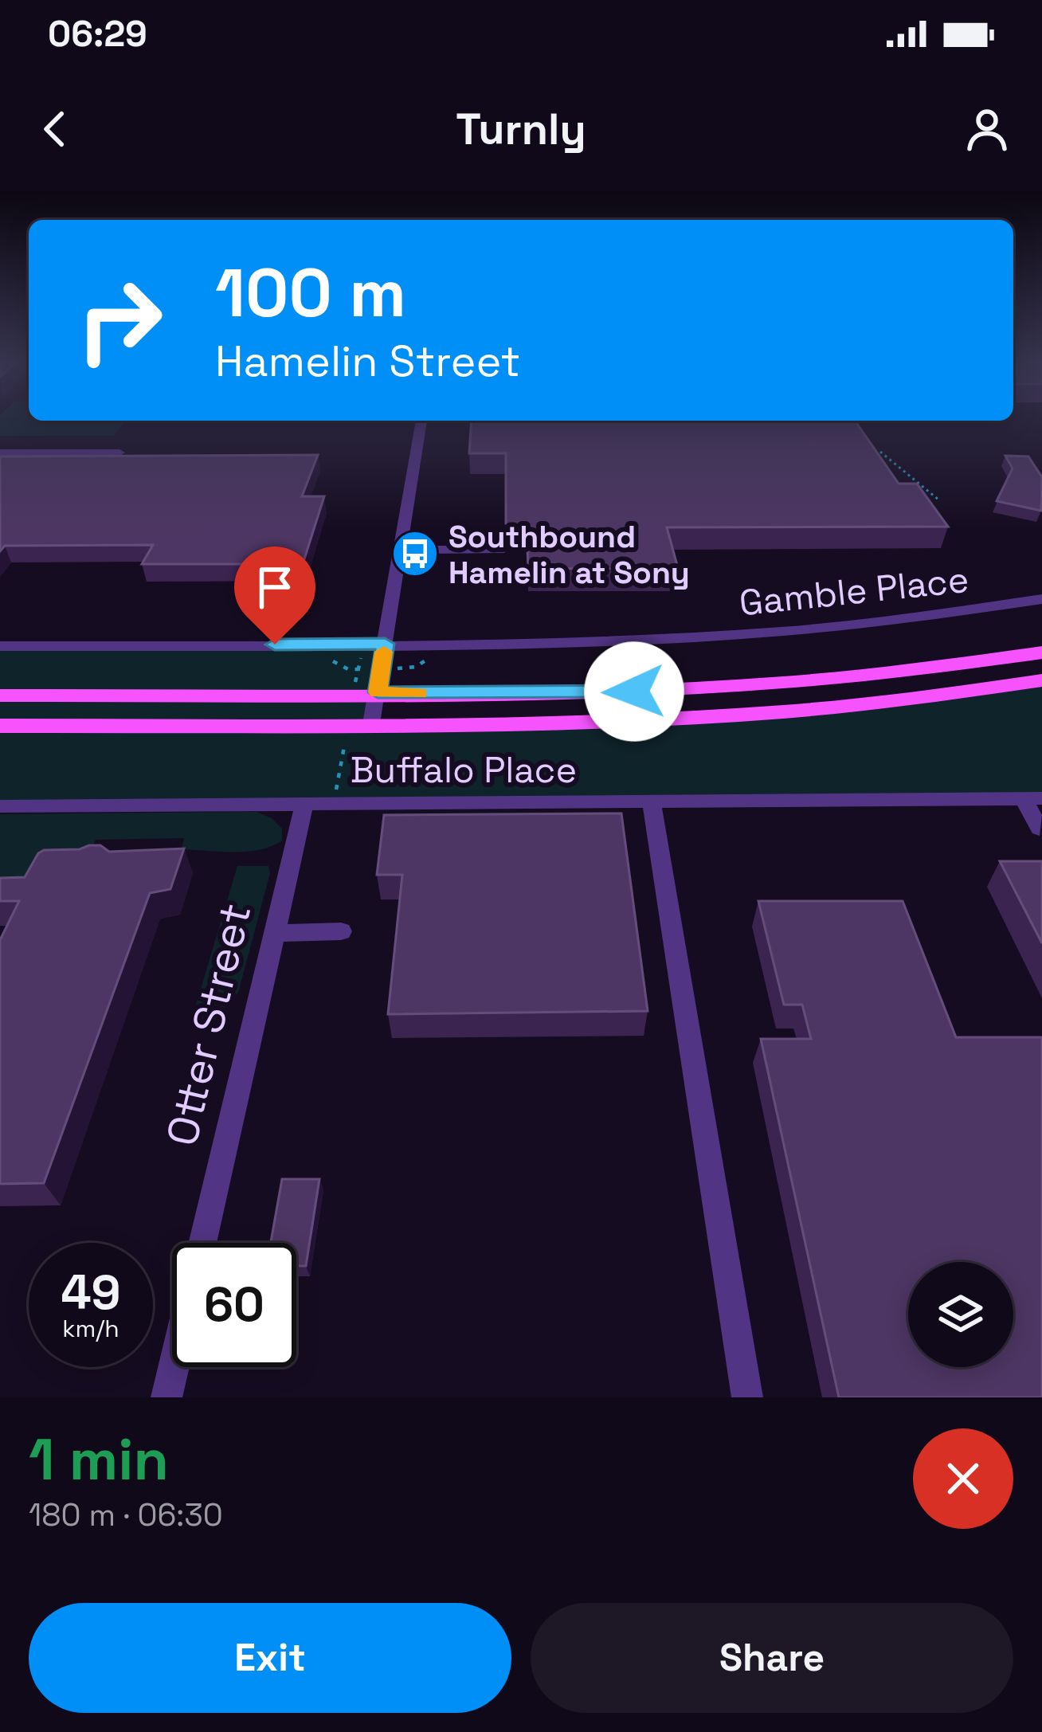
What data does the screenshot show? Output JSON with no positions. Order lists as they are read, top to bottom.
{
  "streets": {
    "street": ["Gamble Place", "Buffalo Place", "Otter Street"]
  },
  "crossings": [
    ["Buffalo Place", "Otter Street"]
  ],
  "places": {
    "bus stop": ["Southbound Hamelin at Sony"]
  },
  "page": {
    "status": "06:29",
    "header": "Turnly",
    "turn": ["100 m", "Hamelin Street"],
    "speed": "49 km/h",
    "limit": "60",
    "heading": ["1 min", "180 m · 06:30"],
    "buttons": ["Exit", "Share"]
  }
}
